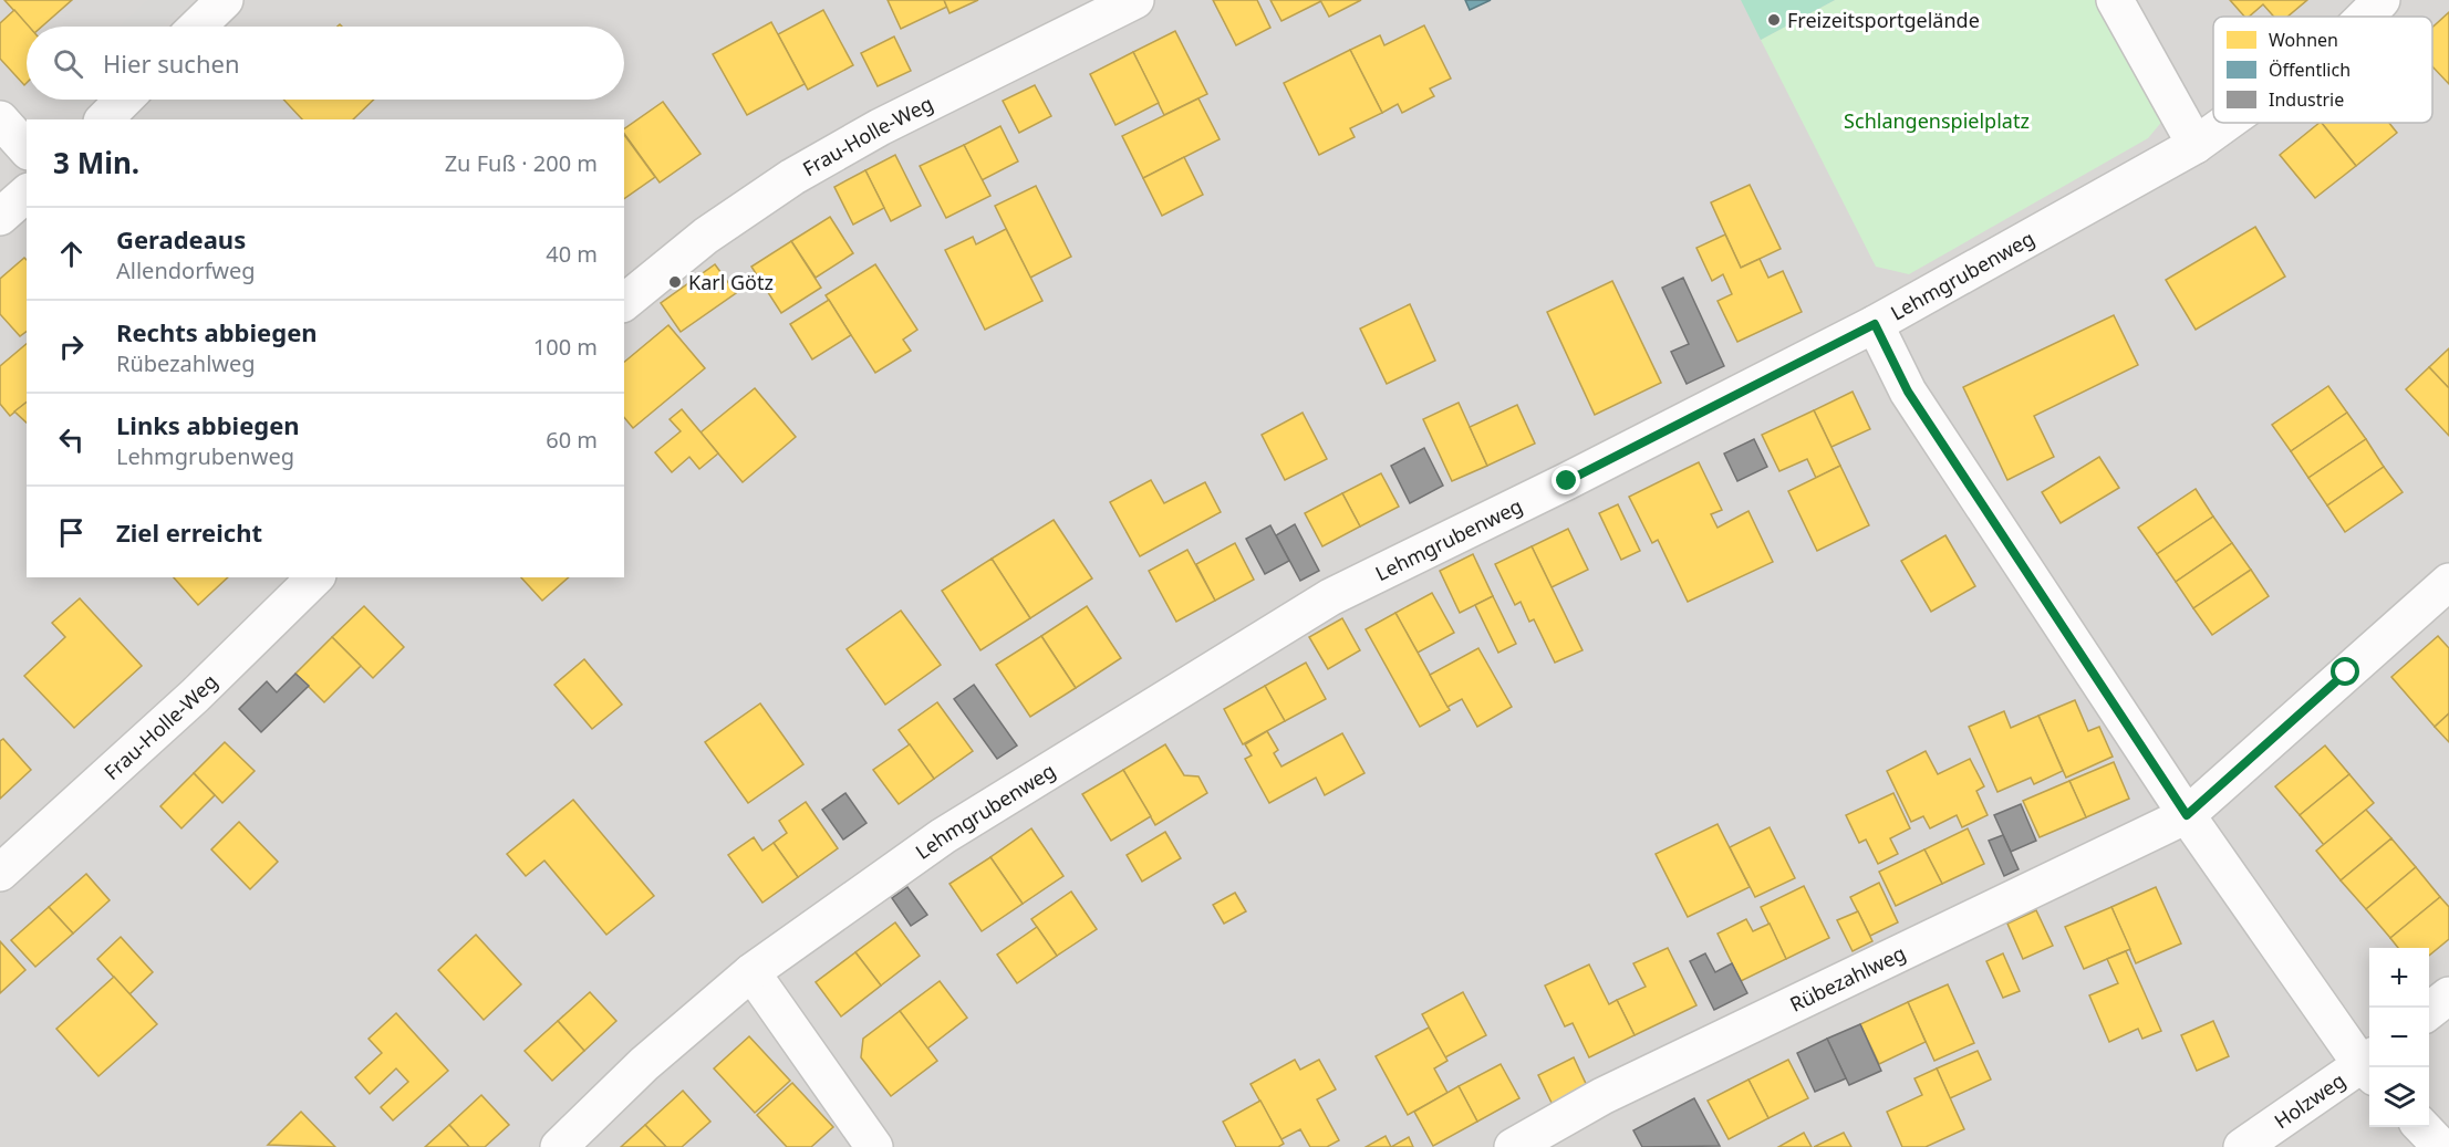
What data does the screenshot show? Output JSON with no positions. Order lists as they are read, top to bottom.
{
  "streets": {
    "street": [
      "Frau-Holle-Weg",
      "Lehmgrubenweg",
      "Rübezahlweg",
      "Holzweg"
    ]
  },
  "parks": ["Schlangenspielplatz"],
  "places": ["Freizeitsportgelände", "Karl Götz"],
  "legend": ["Wohnen", "Öffentlich", "Industrie"],
  "page": {
    "search": "Hier suchen",
    "heading": ["3 Min.", "Zu Fuß · 200 m"],
    "list": [
      ["Geradeaus", "Allendorfweg", "40 m"],
      ["Rechts abbiegen", "Rübezahlweg", "100 m"],
      ["Links abbiegen", "Lehmgrubenweg", "60 m"],
      "Ziel erreicht"
    ],
    "map_buttons": ["+", "−"]
  }
}
